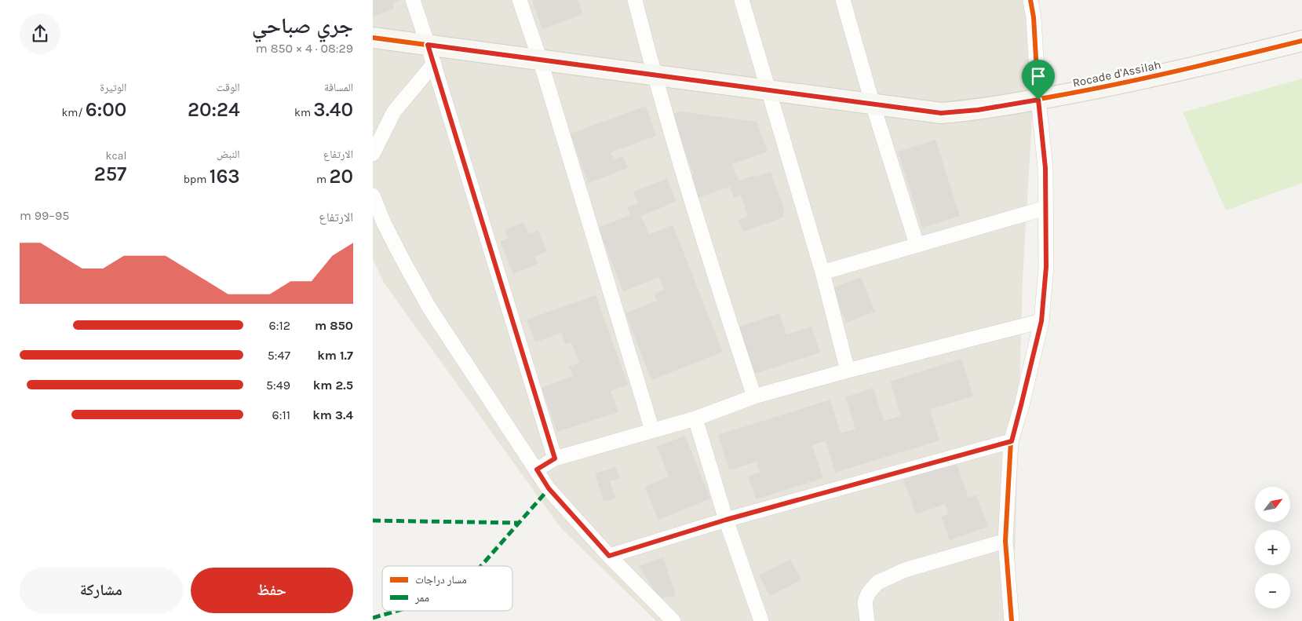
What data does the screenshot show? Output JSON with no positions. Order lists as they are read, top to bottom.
{
  "streets": {
    "street": ["Rocade d'Assilah"]
  },
  "legend": ["مسار دراجات", "ممر"],
  "north": "top right",
  "page": {
    "heading": ["جري صباحي", "08:29 · 4 × 850 m"],
    "stats": [
      ["المسافة", "3.40 km"],
      ["الوقت", "20:24"],
      ["الوتيرة", "6:00 /km"],
      ["الارتفاع", "20 m"],
      ["النبض", "163 bpm"],
      ["kcal", "257"]
    ],
    "chart": ["الارتفاع", "95–99 m"],
    "list": [
      {
        "name": "850 m",
        "note": "6:12"
      },
      {
        "name": "1.7 km",
        "note": "5:47"
      },
      {
        "name": "2.5 km",
        "note": "5:49"
      },
      {
        "name": "3.4 km",
        "note": "6:11"
      }
    ],
    "map_buttons": ["+", "−"],
    "buttons": ["حفظ", "مشاركة"]
  }
}
